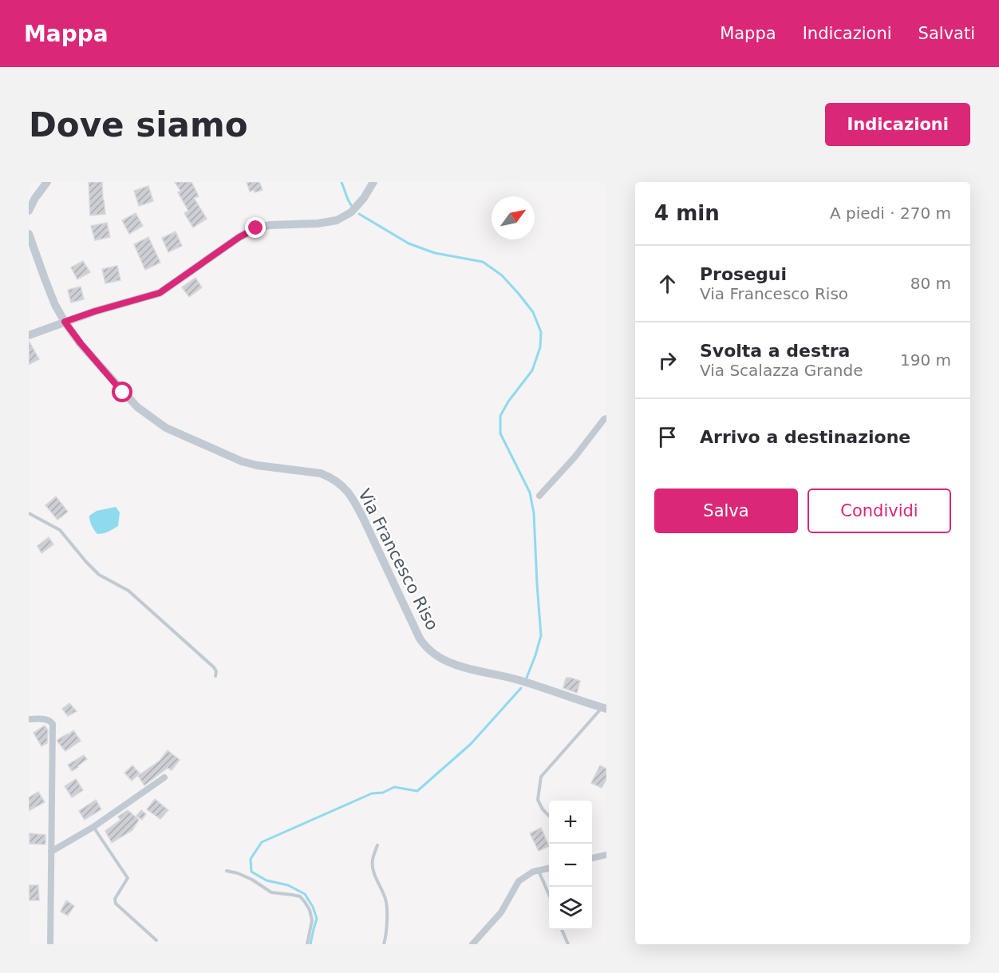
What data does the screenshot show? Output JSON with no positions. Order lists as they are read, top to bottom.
{
  "streets": {
    "street": ["Via Francesco Riso"]
  },
  "north": "top right",
  "page": {
    "header": "Mappa",
    "nav": ["Mappa", "Indicazioni", "Salvati"],
    "buttons": [
      "Indicazioni",
      ["Salva", "Condividi"]
    ],
    "title": "Dove siamo",
    "heading": ["4 min", "A piedi · 270 m"],
    "list": [
      ["Prosegui", "Via Francesco Riso", "80 m"],
      ["Svolta a destra", "Via Scalazza Grande", "190 m"],
      "Arrivo a destinazione"
    ],
    "map_buttons": ["+", "−"]
  }
}
